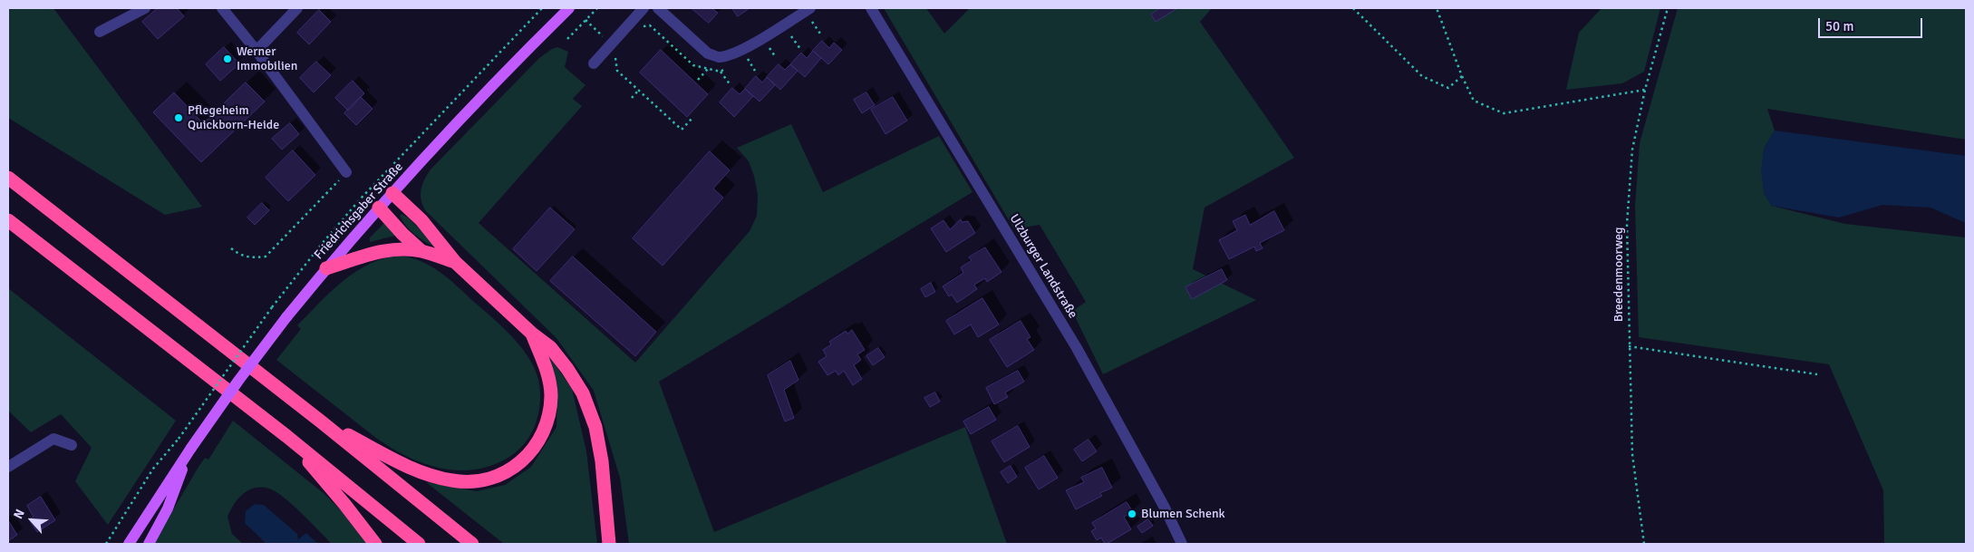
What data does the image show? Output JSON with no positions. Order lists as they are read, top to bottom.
{
  "streets": {
    "main road": ["Friedrichsgaber Straße"],
    "street": ["Ulzburger Landstraße"],
    "path": ["Breedenmoorweg"]
  },
  "places": ["Werner Immobilien", "Pflegeheim Quickborn-Heide", "Blumen Schenk"],
  "scale_bar": "50 m",
  "north": "top left"
}
